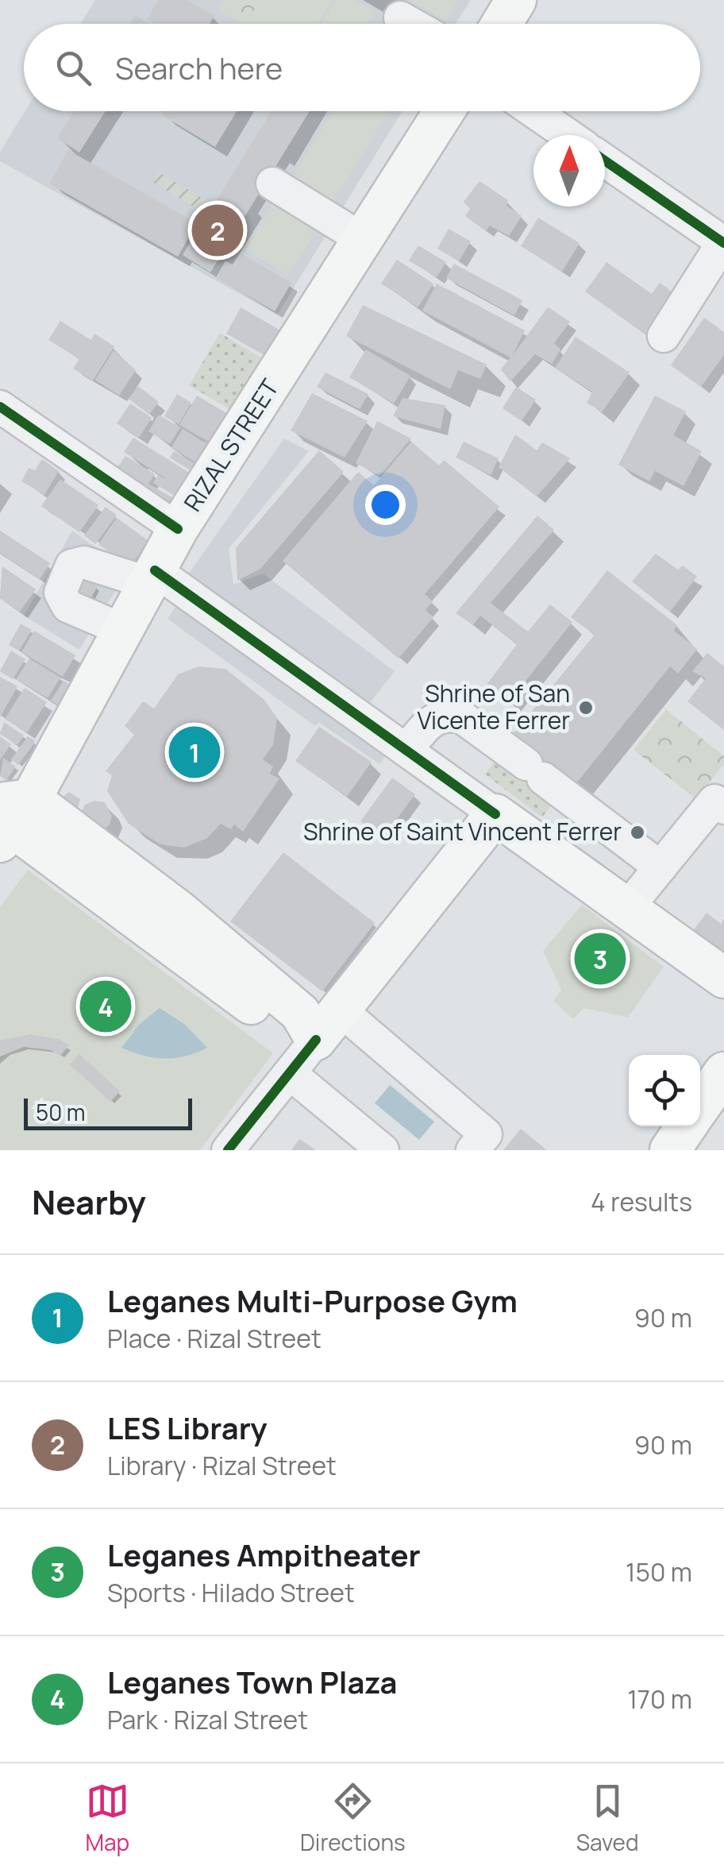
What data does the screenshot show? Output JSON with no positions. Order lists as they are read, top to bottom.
{
  "streets": {
    "main road": ["RIZAL STREET"]
  },
  "places": ["Shrine of San Vicente Ferrer", "Shrine of Saint Vincent Ferrer"],
  "scale_bar": "50 m",
  "north": "top",
  "page": {
    "search": "Search here",
    "pins": [
      "2",
      "1",
      "3",
      "4"
    ],
    "scale": "50 m",
    "heading": ["Nearby", "4 results"],
    "list": [
      {
        "mark": "1",
        "name": "Leganes Multi-Purpose Gym",
        "note": "Place · Rizal Street",
        "value": "90 m"
      },
      {
        "mark": "2",
        "name": "LES Library",
        "note": "Library · Rizal Street",
        "value": "90 m"
      },
      {
        "mark": "3",
        "name": "Leganes Ampitheater",
        "note": "Sports · Hilado Street",
        "value": "150 m"
      },
      {
        "mark": "4",
        "name": "Leganes Town Plaza",
        "note": "Park · Rizal Street",
        "value": "170 m"
      }
    ],
    "nav": ["Map", "Directions", "Saved"]
  }
}
